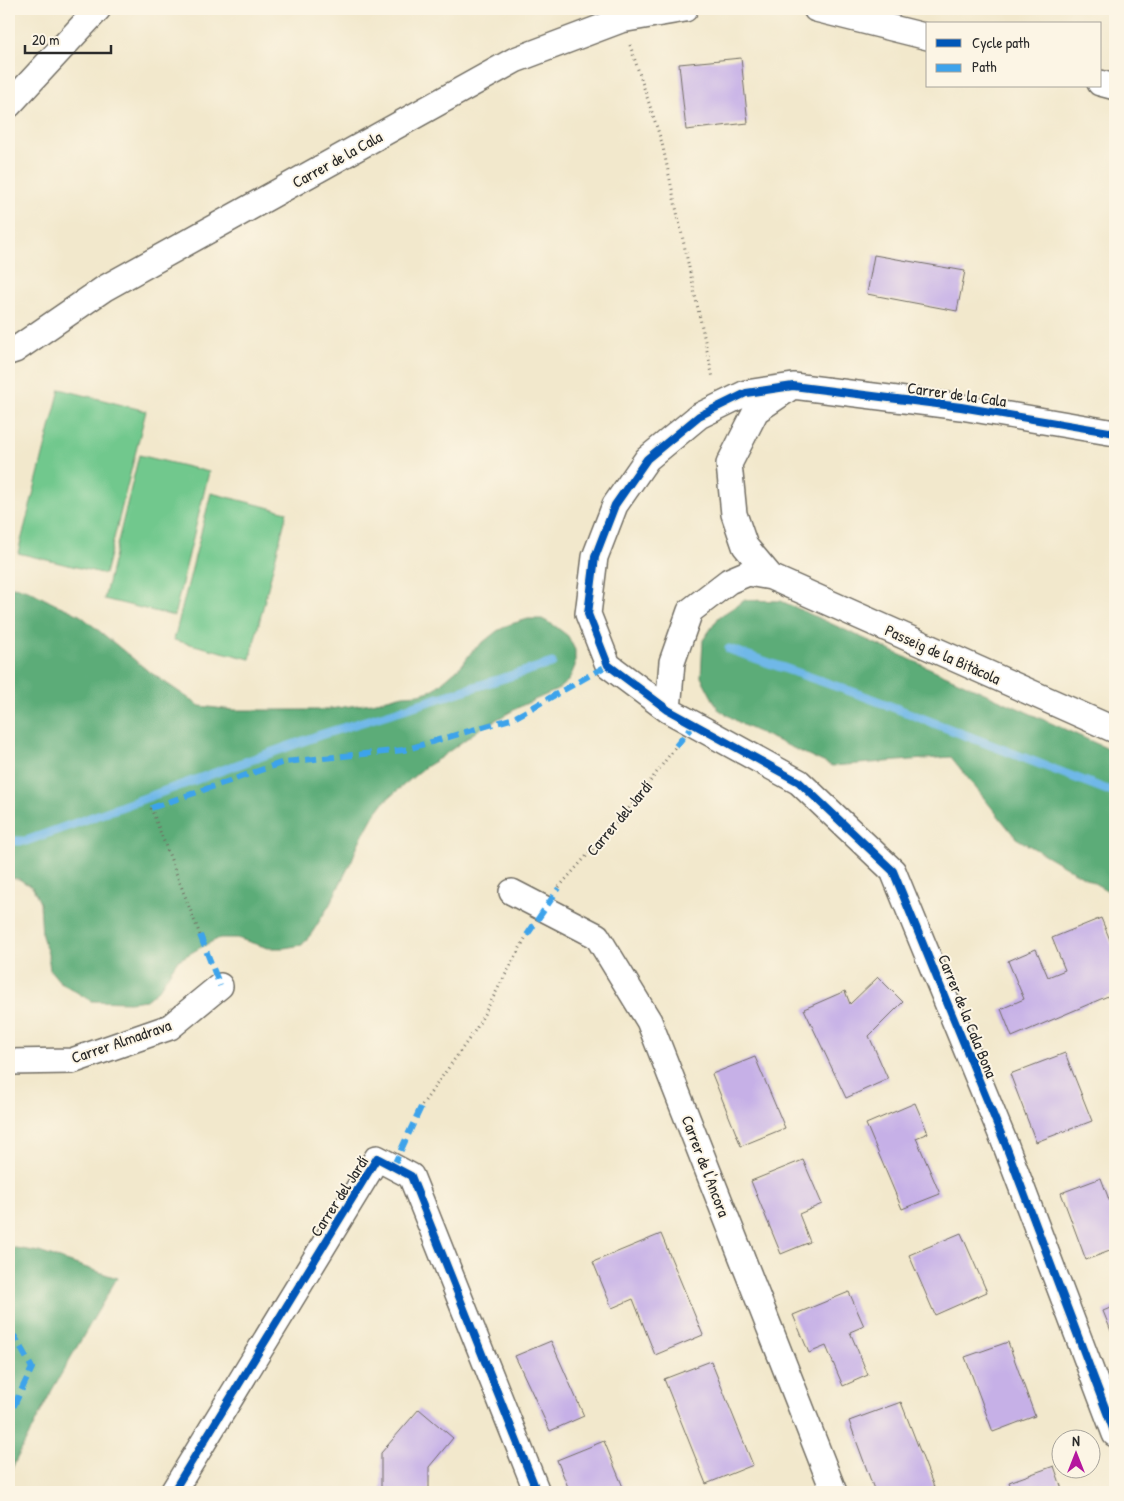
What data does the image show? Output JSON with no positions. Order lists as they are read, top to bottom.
{
  "streets": {
    "street": [
      "Carrer de la Cala",
      "Passeig de la Bitàcola",
      "Carrer del Jardí",
      "Carrer de la Cala Bona",
      "Carrer Almadrava",
      "Carrer de l'Ancora"
    ]
  },
  "crossings": [
    ["Carrer de la Cala", "Carrer de la Cala Bona"]
  ],
  "legend": ["Cycle path", "Path"],
  "scale_bar": "20 m",
  "north": "top"
}
